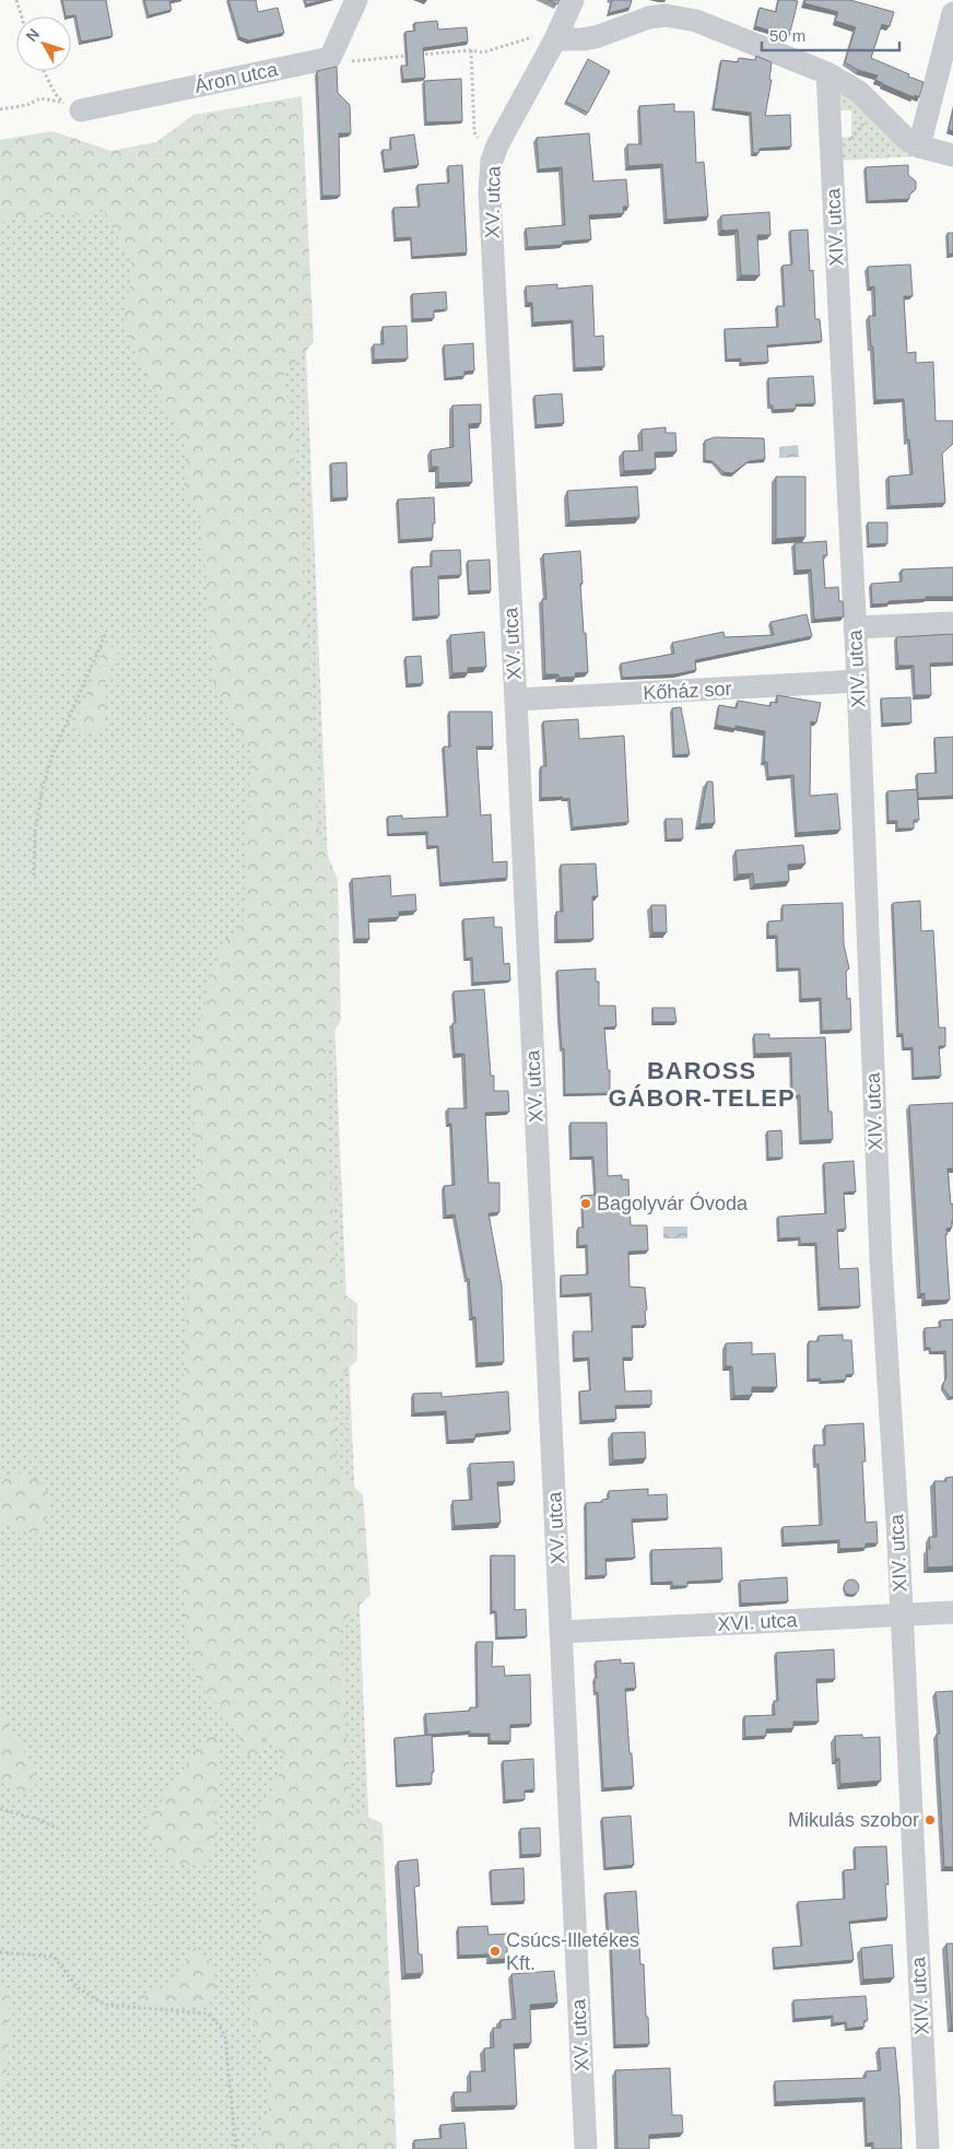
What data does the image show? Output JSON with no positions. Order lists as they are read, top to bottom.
{
  "streets": {
    "street": [
      "Áron utca",
      "XV. utca",
      "XIV. utca",
      "Kőház sor",
      "XVI. utca"
    ]
  },
  "crossings": [
    ["XV. utca", "Kőház sor"],
    ["XV. utca", "XVI. utca"],
    ["XIV. utca", "Kőház sor"],
    ["XIV. utca", "XVI. utca"]
  ],
  "districts": ["BAROSS GÁBOR-TELEP"],
  "places": ["Bagolyvár Óvoda", "Mikulás szobor", "Csúcs-Illetékes Kft."],
  "scale_bar": "50 m",
  "north": "top left"
}
